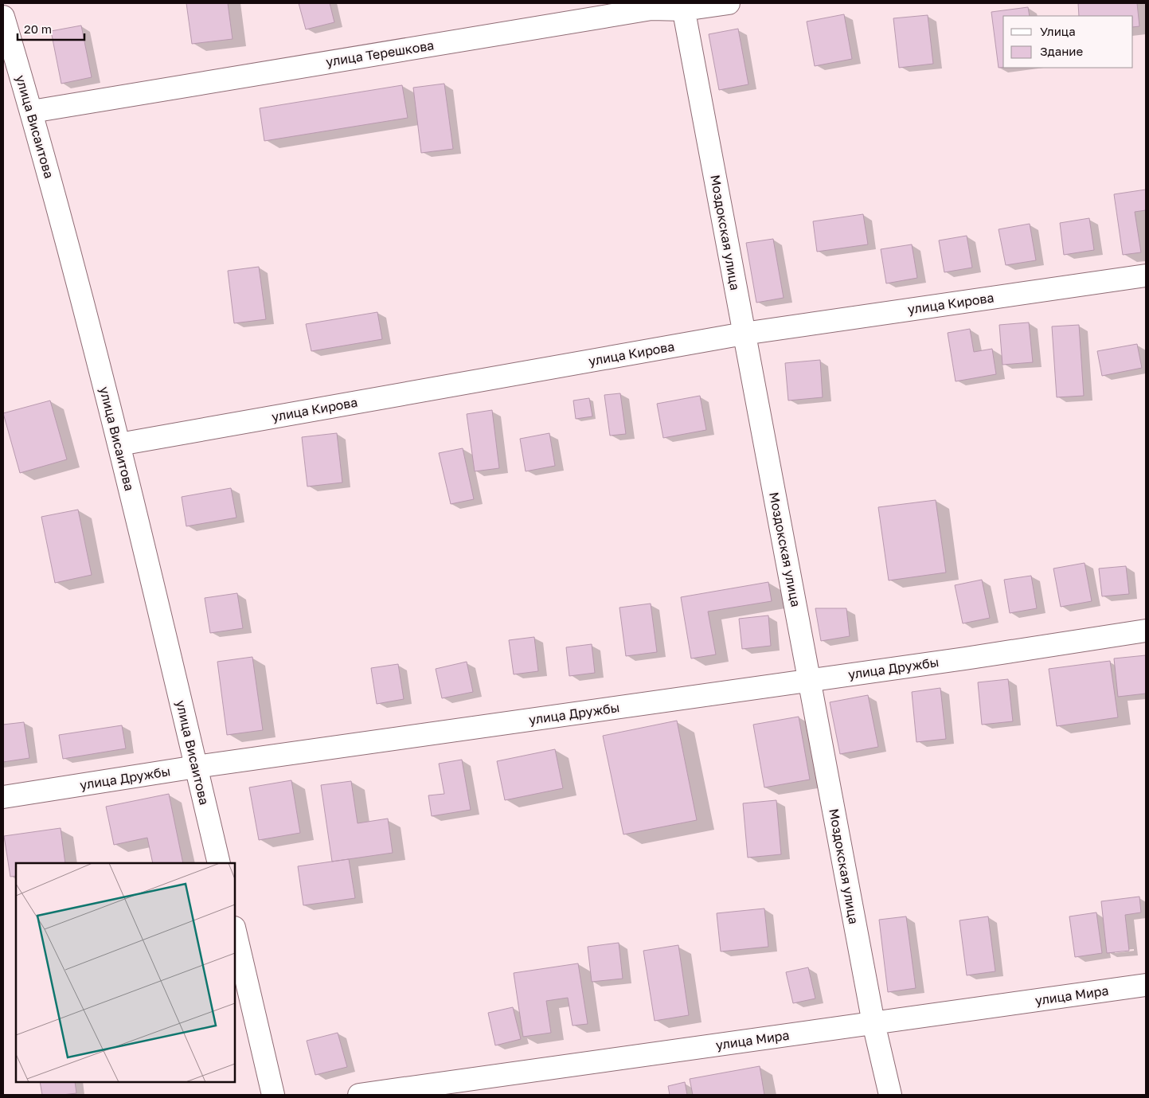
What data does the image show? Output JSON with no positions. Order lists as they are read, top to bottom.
{
  "streets": {
    "street": [
      "улица Терешкова",
      "улица Висаитова",
      "Моздокская улица",
      "улица Кирова",
      "улица Дружбы",
      "улица Мира"
    ]
  },
  "crossings": [
    ["улица Терешкова", "улица Висаитова"],
    ["улица Терешкова", "Моздокская улица"],
    ["улица Висаитова", "улица Кирова"],
    ["улица Висаитова", "улица Дружбы"],
    ["Моздокская улица", "улица Кирова"],
    ["Моздокская улица", "улица Дружбы"],
    ["Моздокская улица", "улица Мира"]
  ],
  "legend": ["Улица", "Здание"],
  "scale_bar": "20 m"
}
